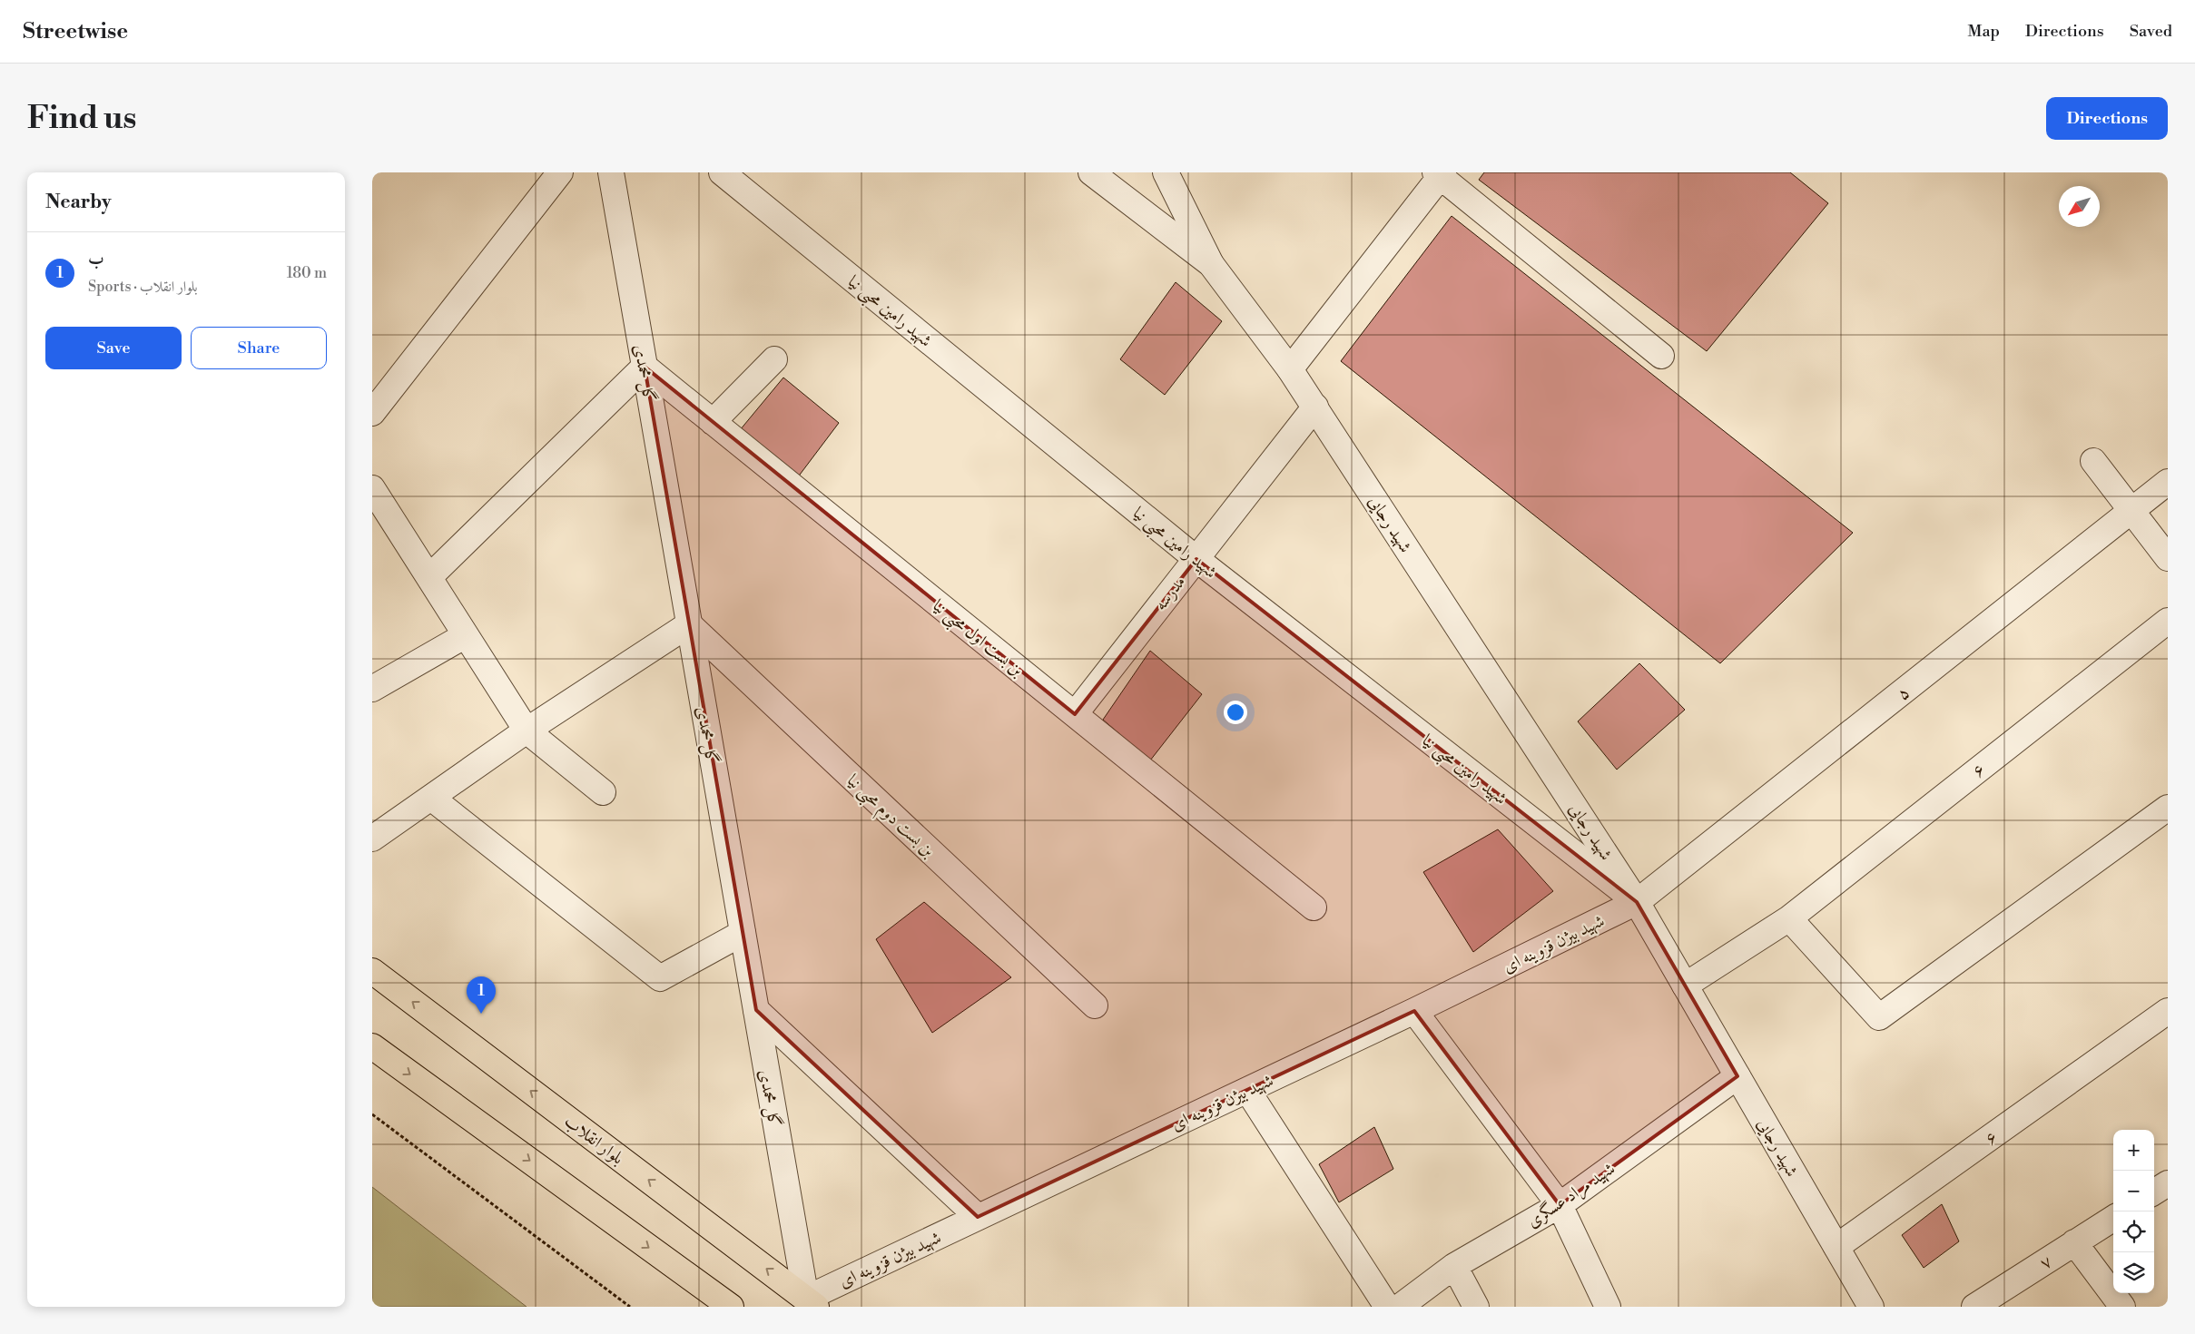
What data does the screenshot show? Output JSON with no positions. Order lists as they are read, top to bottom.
{
  "streets": {
    "main road": ["بلوار انقلاب"],
    "street": [
      "شهید رامین محبی نیا",
      "گل محمدی",
      "شهید رجایی",
      "مدرسه",
      "بن بست اول محبی نیا",
      "۵",
      "۶",
      "بن بست دوم محبی نیا",
      "شهید بیژن قزوینه ای",
      "شهید مراد عسگری",
      "۷"
    ]
  },
  "crossings": [
    ["شهید رامین محبی نیا", "شهید رجایی"],
    ["شهید رامین محبی نیا", "مدرسه"],
    ["شهید رامین محبی نیا", "۵"],
    ["شهید رامین محبی نیا", "شهید بیژن قزوینه ای"],
    ["گل محمدی", "بن بست اول محبی نیا"],
    ["گل محمدی", "بن بست دوم محبی نیا"],
    ["گل محمدی", "شهید بیژن قزوینه ای"],
    ["گل محمدی", "بلوار انقلاب"],
    ["شهید رجایی", "مدرسه"],
    ["شهید رجایی", "۵"],
    ["شهید رجایی", "۶"],
    ["شهید رجایی", "شهید بیژن قزوینه ای"],
    ["شهید رجایی", "شهید مراد عسگری"],
    ["مدرسه", "بن بست اول محبی نیا"],
    ["۵", "شهید بیژن قزوینه ای"],
    ["شهید بیژن قزوینه ای", "بلوار انقلاب"]
  ],
  "north": "bottom left",
  "page": {
    "header": "Streetwise",
    "nav": ["Map", "Directions", "Saved"],
    "buttons": [
      "Directions",
      ["Save", "Share"]
    ],
    "title": "Find us",
    "heading": "Nearby",
    "list": [
      {
        "mark": "1",
        "name": "ب",
        "note": "Sports · بلوار انقلاب",
        "value": "180 m"
      }
    ],
    "pins": "1",
    "map_buttons": ["+", "−"]
  }
}
